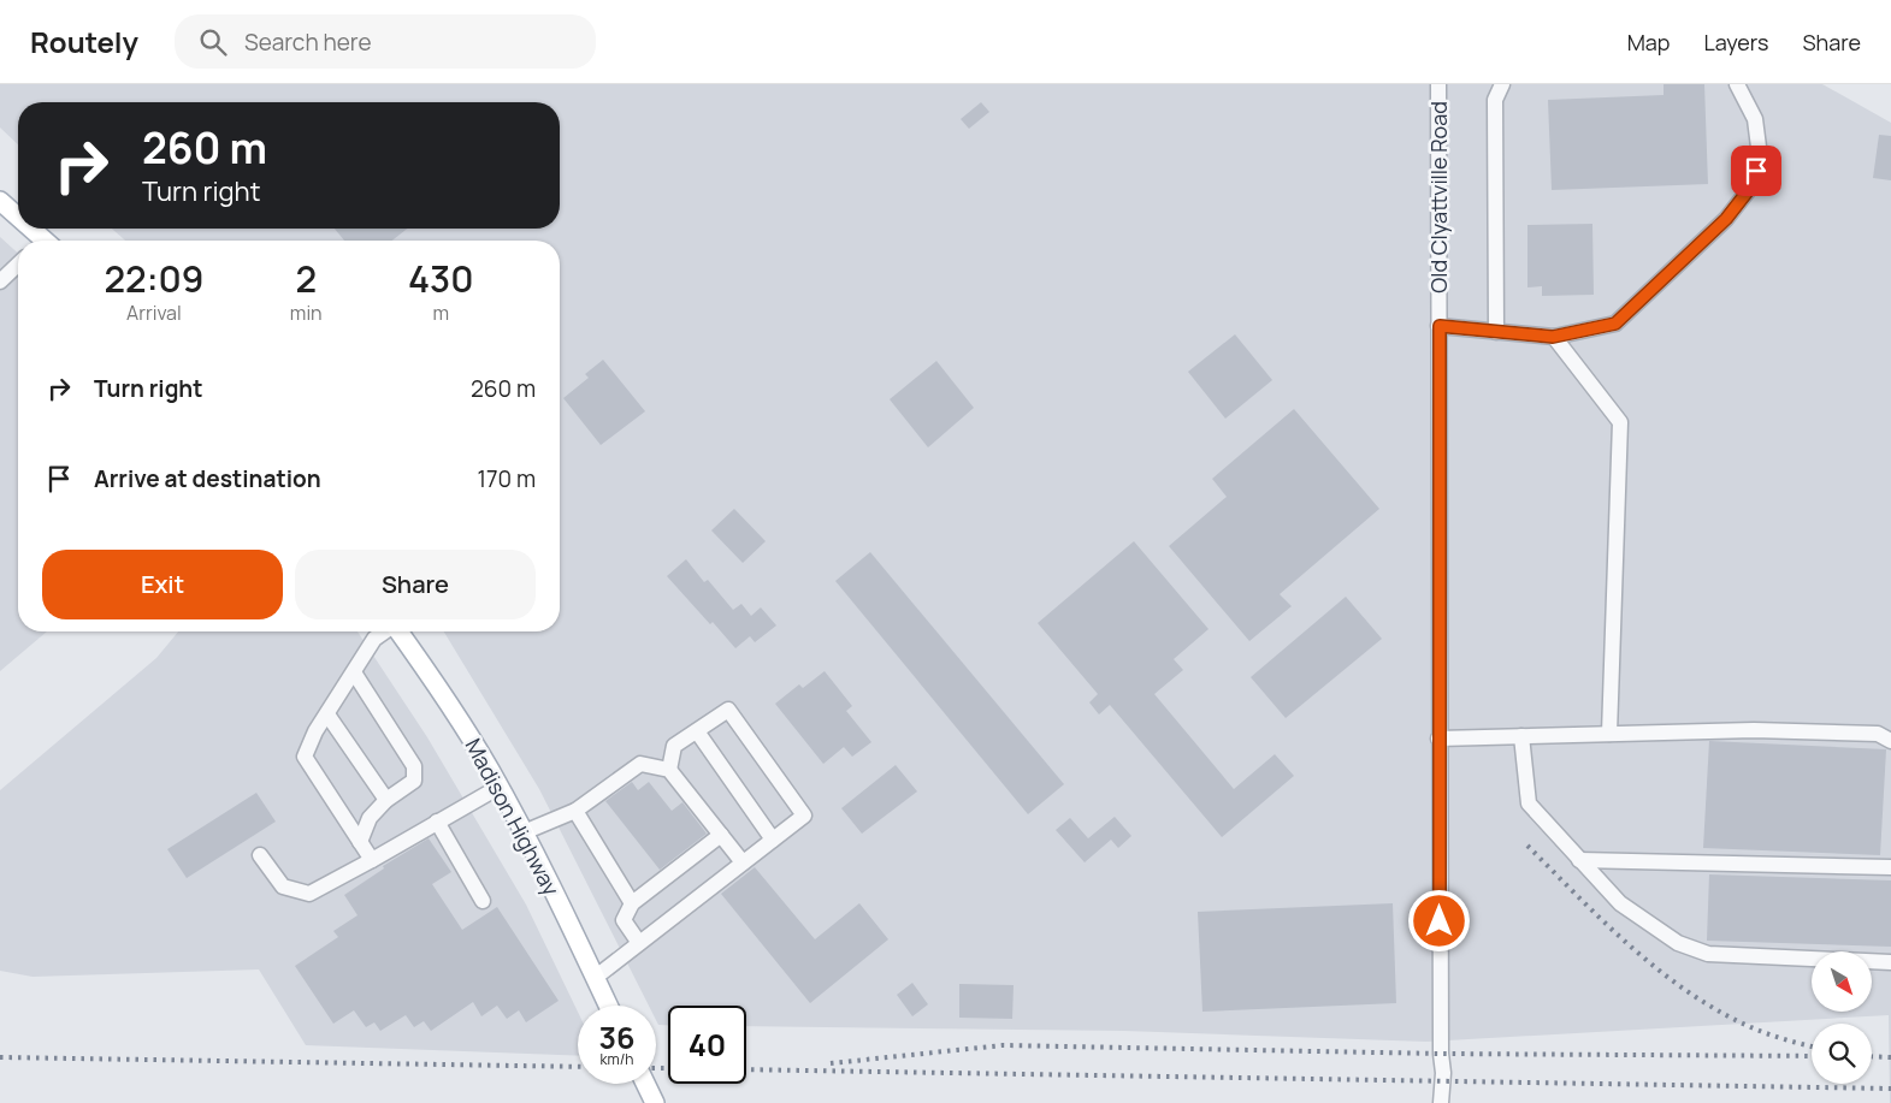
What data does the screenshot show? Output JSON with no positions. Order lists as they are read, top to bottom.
{
  "streets": {
    "main road": ["Madison Highway"],
    "street": ["Old Clyattville Road"]
  },
  "north": "bottom right",
  "page": {
    "header": "Routely",
    "search": "Search here",
    "nav": ["Map", "Layers", "Share"],
    "turn": ["260 m", "Turn right"],
    "eta": [
      "22:09",
      "Arrival",
      "2",
      "min",
      "430",
      "m"
    ],
    "list": [
      {
        "name": "Turn right",
        "value": "260 m"
      },
      {
        "name": "Arrive at destination",
        "value": "170 m"
      }
    ],
    "buttons": ["Exit", "Share"],
    "speed": "36 km/h",
    "limit": "40"
  }
}
